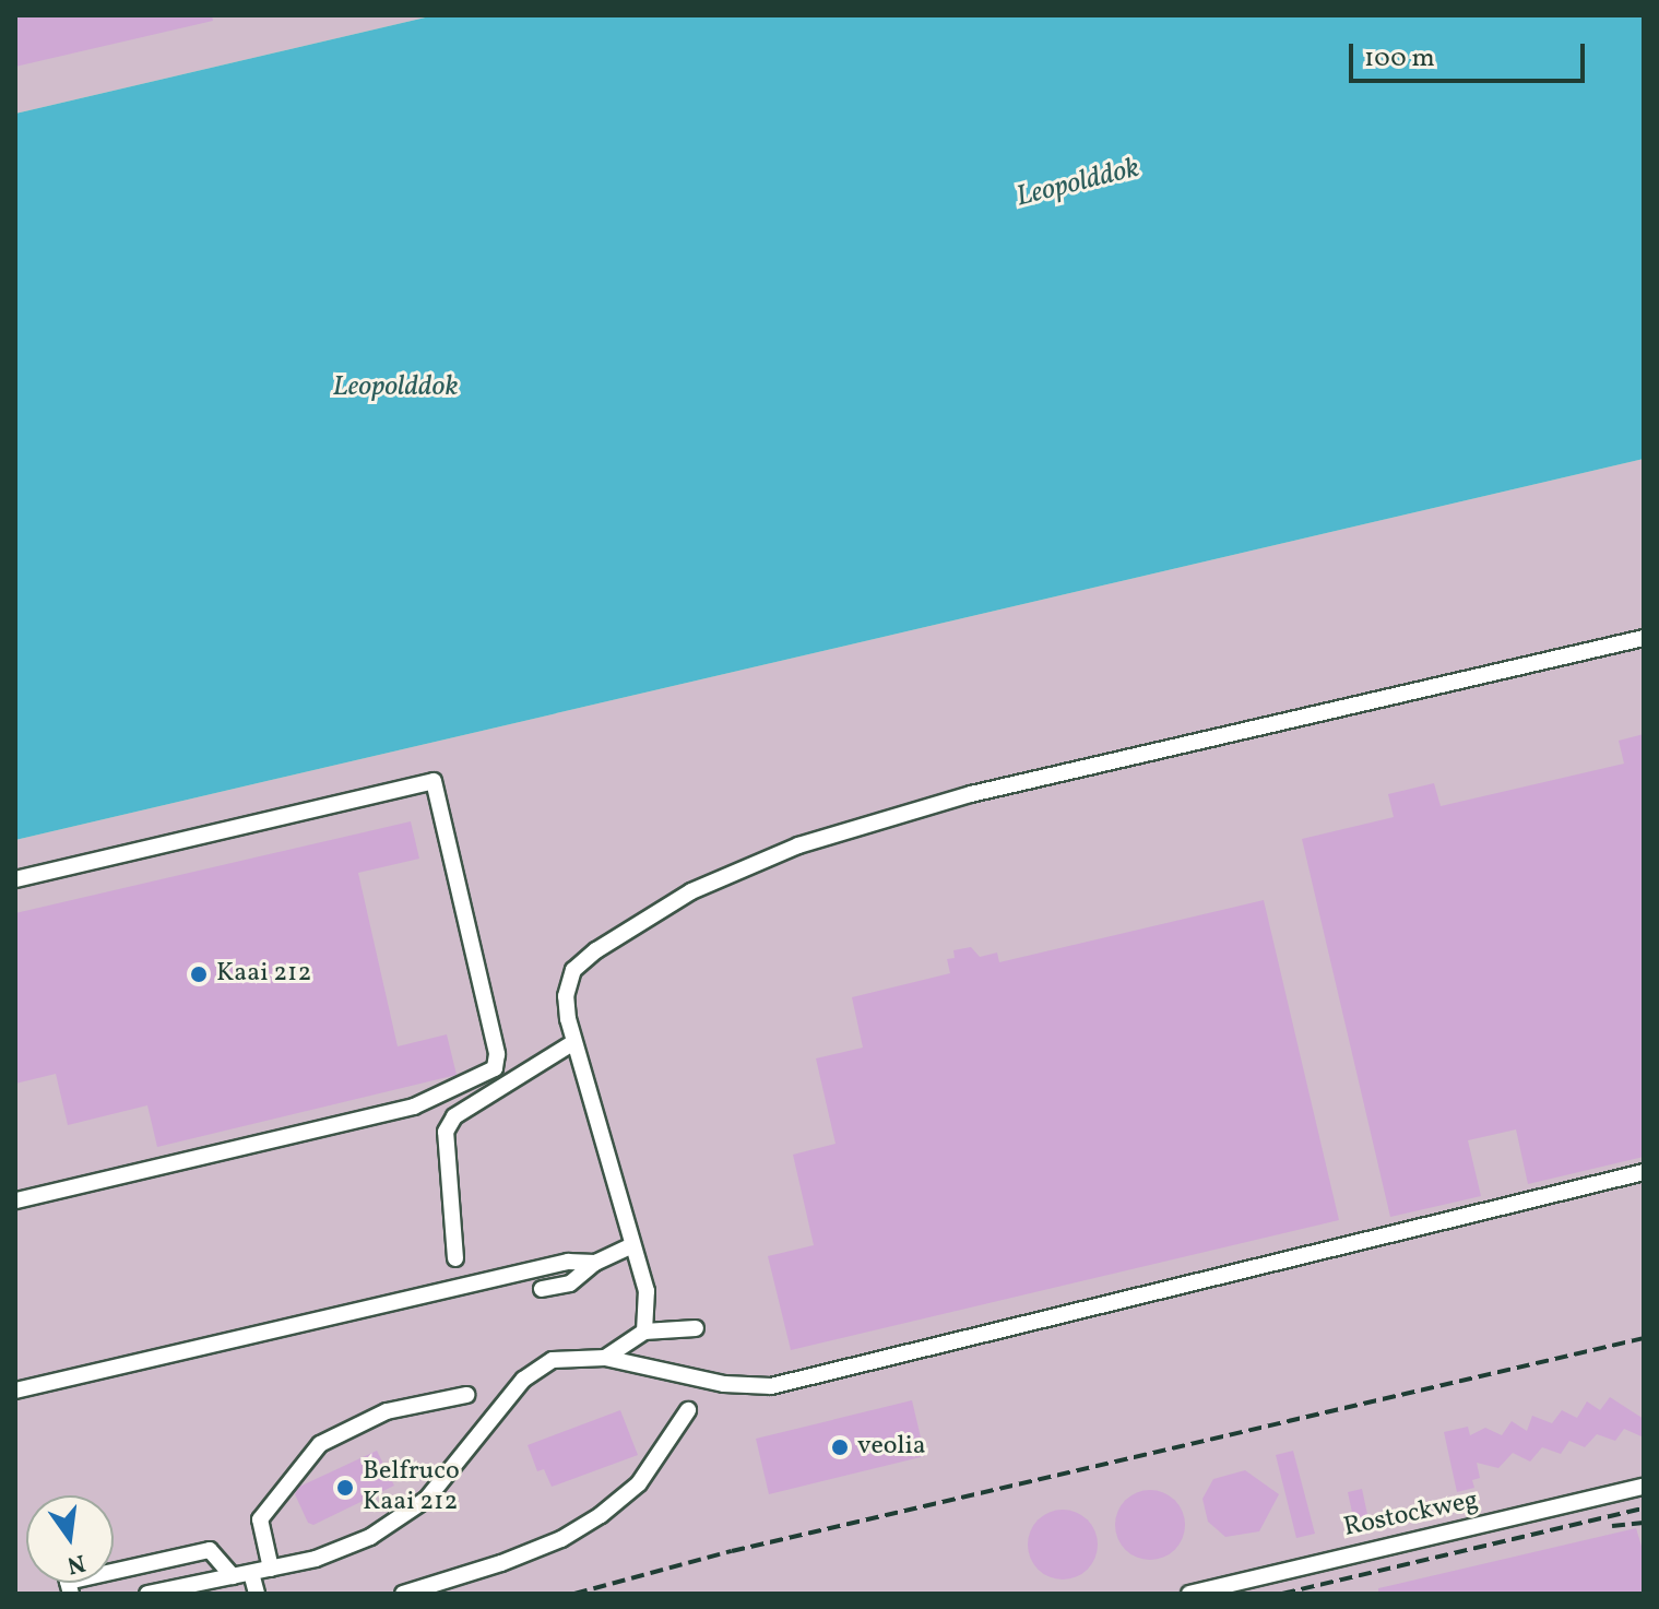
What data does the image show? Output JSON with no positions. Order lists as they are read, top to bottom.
{
  "streets": {
    "street": ["Rostockweg"]
  },
  "water": ["Leopolddok"],
  "places": ["Kaai 212", "veolia", "Belfruco Kaai 212"],
  "scale_bar": "100 m",
  "north": "bottom"
}
